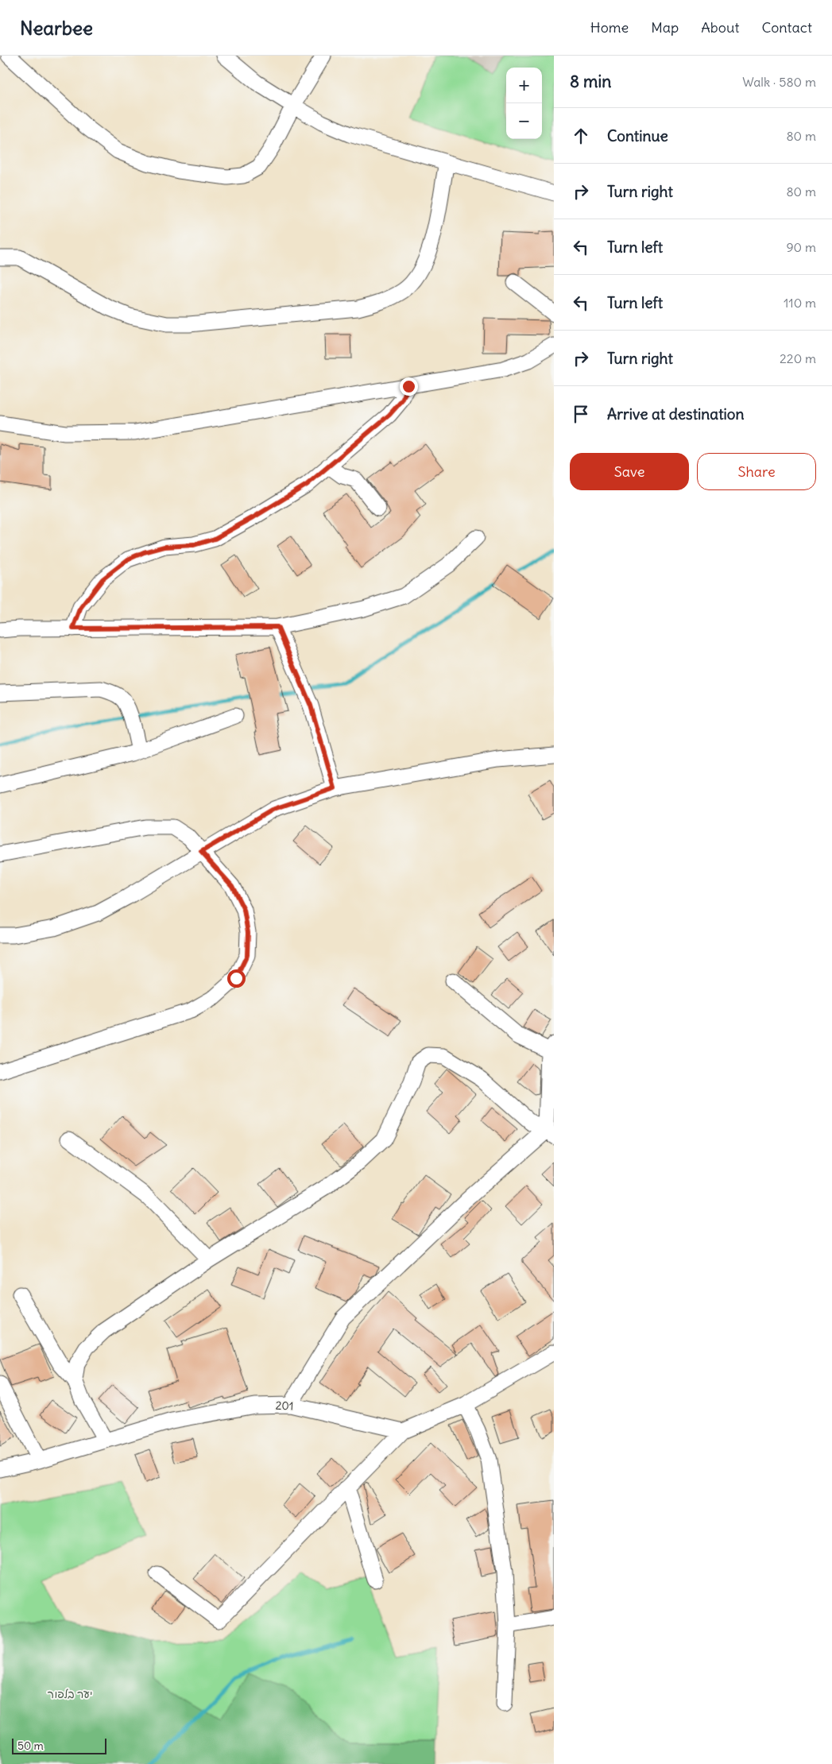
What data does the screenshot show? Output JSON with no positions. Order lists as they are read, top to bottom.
{
  "streets": {
    "street": ["201"]
  },
  "parks": ["יער בלפור"],
  "scale_bar": "50 m",
  "page": {
    "header": "Nearbee",
    "nav": [
      "Home",
      "Map",
      "About",
      "Contact"
    ],
    "heading": ["8 min", "Walk · 580 m"],
    "map_buttons": ["+", "−"],
    "list": [
      ["Continue", "80 m"],
      ["Turn right", "80 m"],
      ["Turn left", "90 m"],
      ["Turn left", "110 m"],
      ["Turn right", "220 m"],
      "Arrive at destination"
    ],
    "buttons": ["Save", "Share"],
    "scale": "50 m"
  }
}
